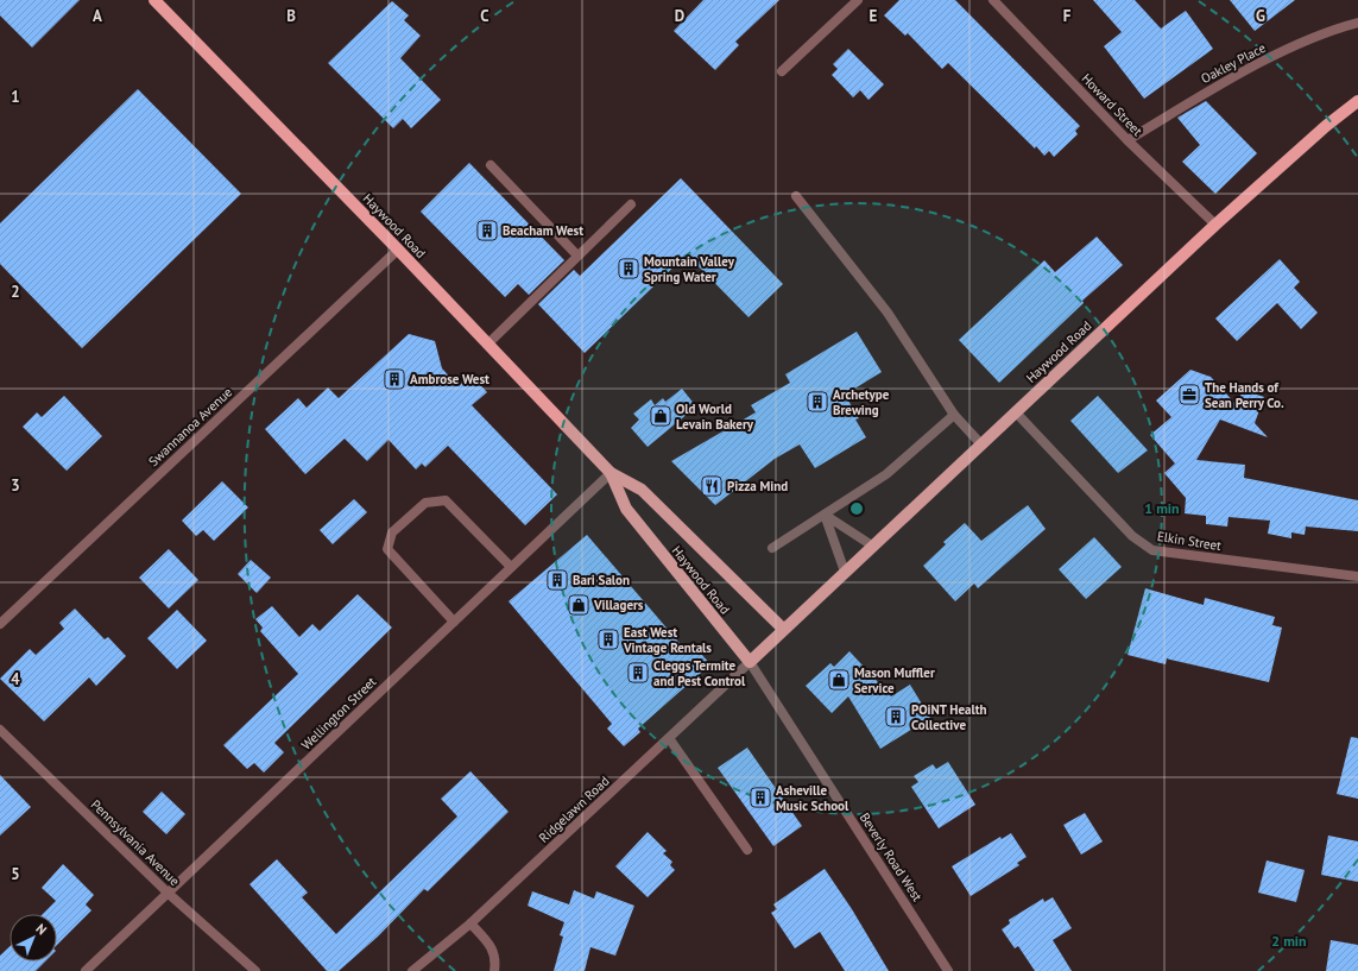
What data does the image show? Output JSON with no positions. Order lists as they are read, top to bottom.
{
  "streets": {
    "main road": ["Haywood Road"],
    "street": [
      "Oakley Place",
      "Howard Street",
      "Swannanoa Avenue",
      "Elkin Street",
      "Wellington Street",
      "Ridgelawn Road",
      "Pennsylvania Avenue",
      "Beverly Road West"
    ]
  },
  "crossings": [
    ["Oakley Place", "Howard Street"],
    ["Howard Street", "Haywood Road"],
    ["Haywood Road", "Swannanoa Avenue"],
    ["Haywood Road", "Elkin Street"],
    ["Haywood Road", "Wellington Street"],
    ["Haywood Road", "Ridgelawn Road"],
    ["Haywood Road", "Beverly Road West"],
    ["Wellington Street", "Pennsylvania Avenue"],
    ["Ridgelawn Road", "Beverly Road West"]
  ],
  "places": {
    "building": [
      "Beacham West",
      "Mountain Valley Spring Water",
      "Ambrose West",
      "Archetype Brewing",
      "Bari Salon",
      "East West Vintage Rentals",
      "Cleggs Termite and Pest Control",
      "POiNT Health Collective",
      "Asheville Music School"
    ],
    "office": ["The Hands of Sean Perry Co."],
    "shop": ["Old World Levain Bakery", "Villagers", "Mason Muffler Service"],
    "restaurant": ["Pizza Mind"]
  },
  "north": "top right",
  "grid": {
    "columns": [
      "A",
      "B",
      "C",
      "D",
      "E",
      "F",
      "G"
    ],
    "rows": [
      "1",
      "2",
      "3",
      "4",
      "5"
    ]
  },
  "rings": ["1 min", "2 min"]
}
